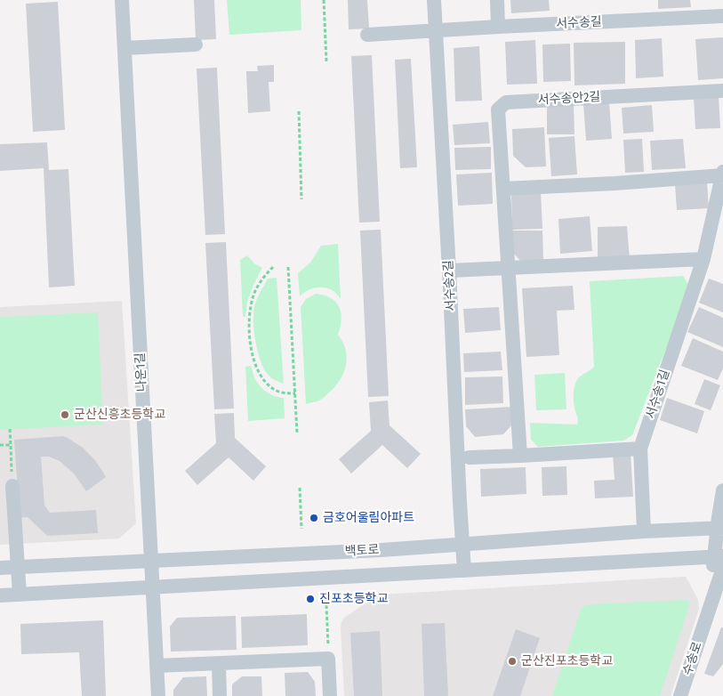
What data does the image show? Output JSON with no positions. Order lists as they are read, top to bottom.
{
  "streets": {
    "street": [
      "서수송길",
      "서수송안2길",
      "서수송2길",
      "나운1길",
      "서수송1길",
      "백토로",
      "수송로"
    ]
  },
  "crossings": [
    ["서수송길", "서수송2길"],
    ["서수송2길", "백토로"],
    ["나운1길", "백토로"],
    ["백토로", "수송로"]
  ],
  "places": [
    "군산신흥초등학교",
    "금호어울림아파트",
    "진포초등학교",
    "군산진포초등학교"
  ]
}
